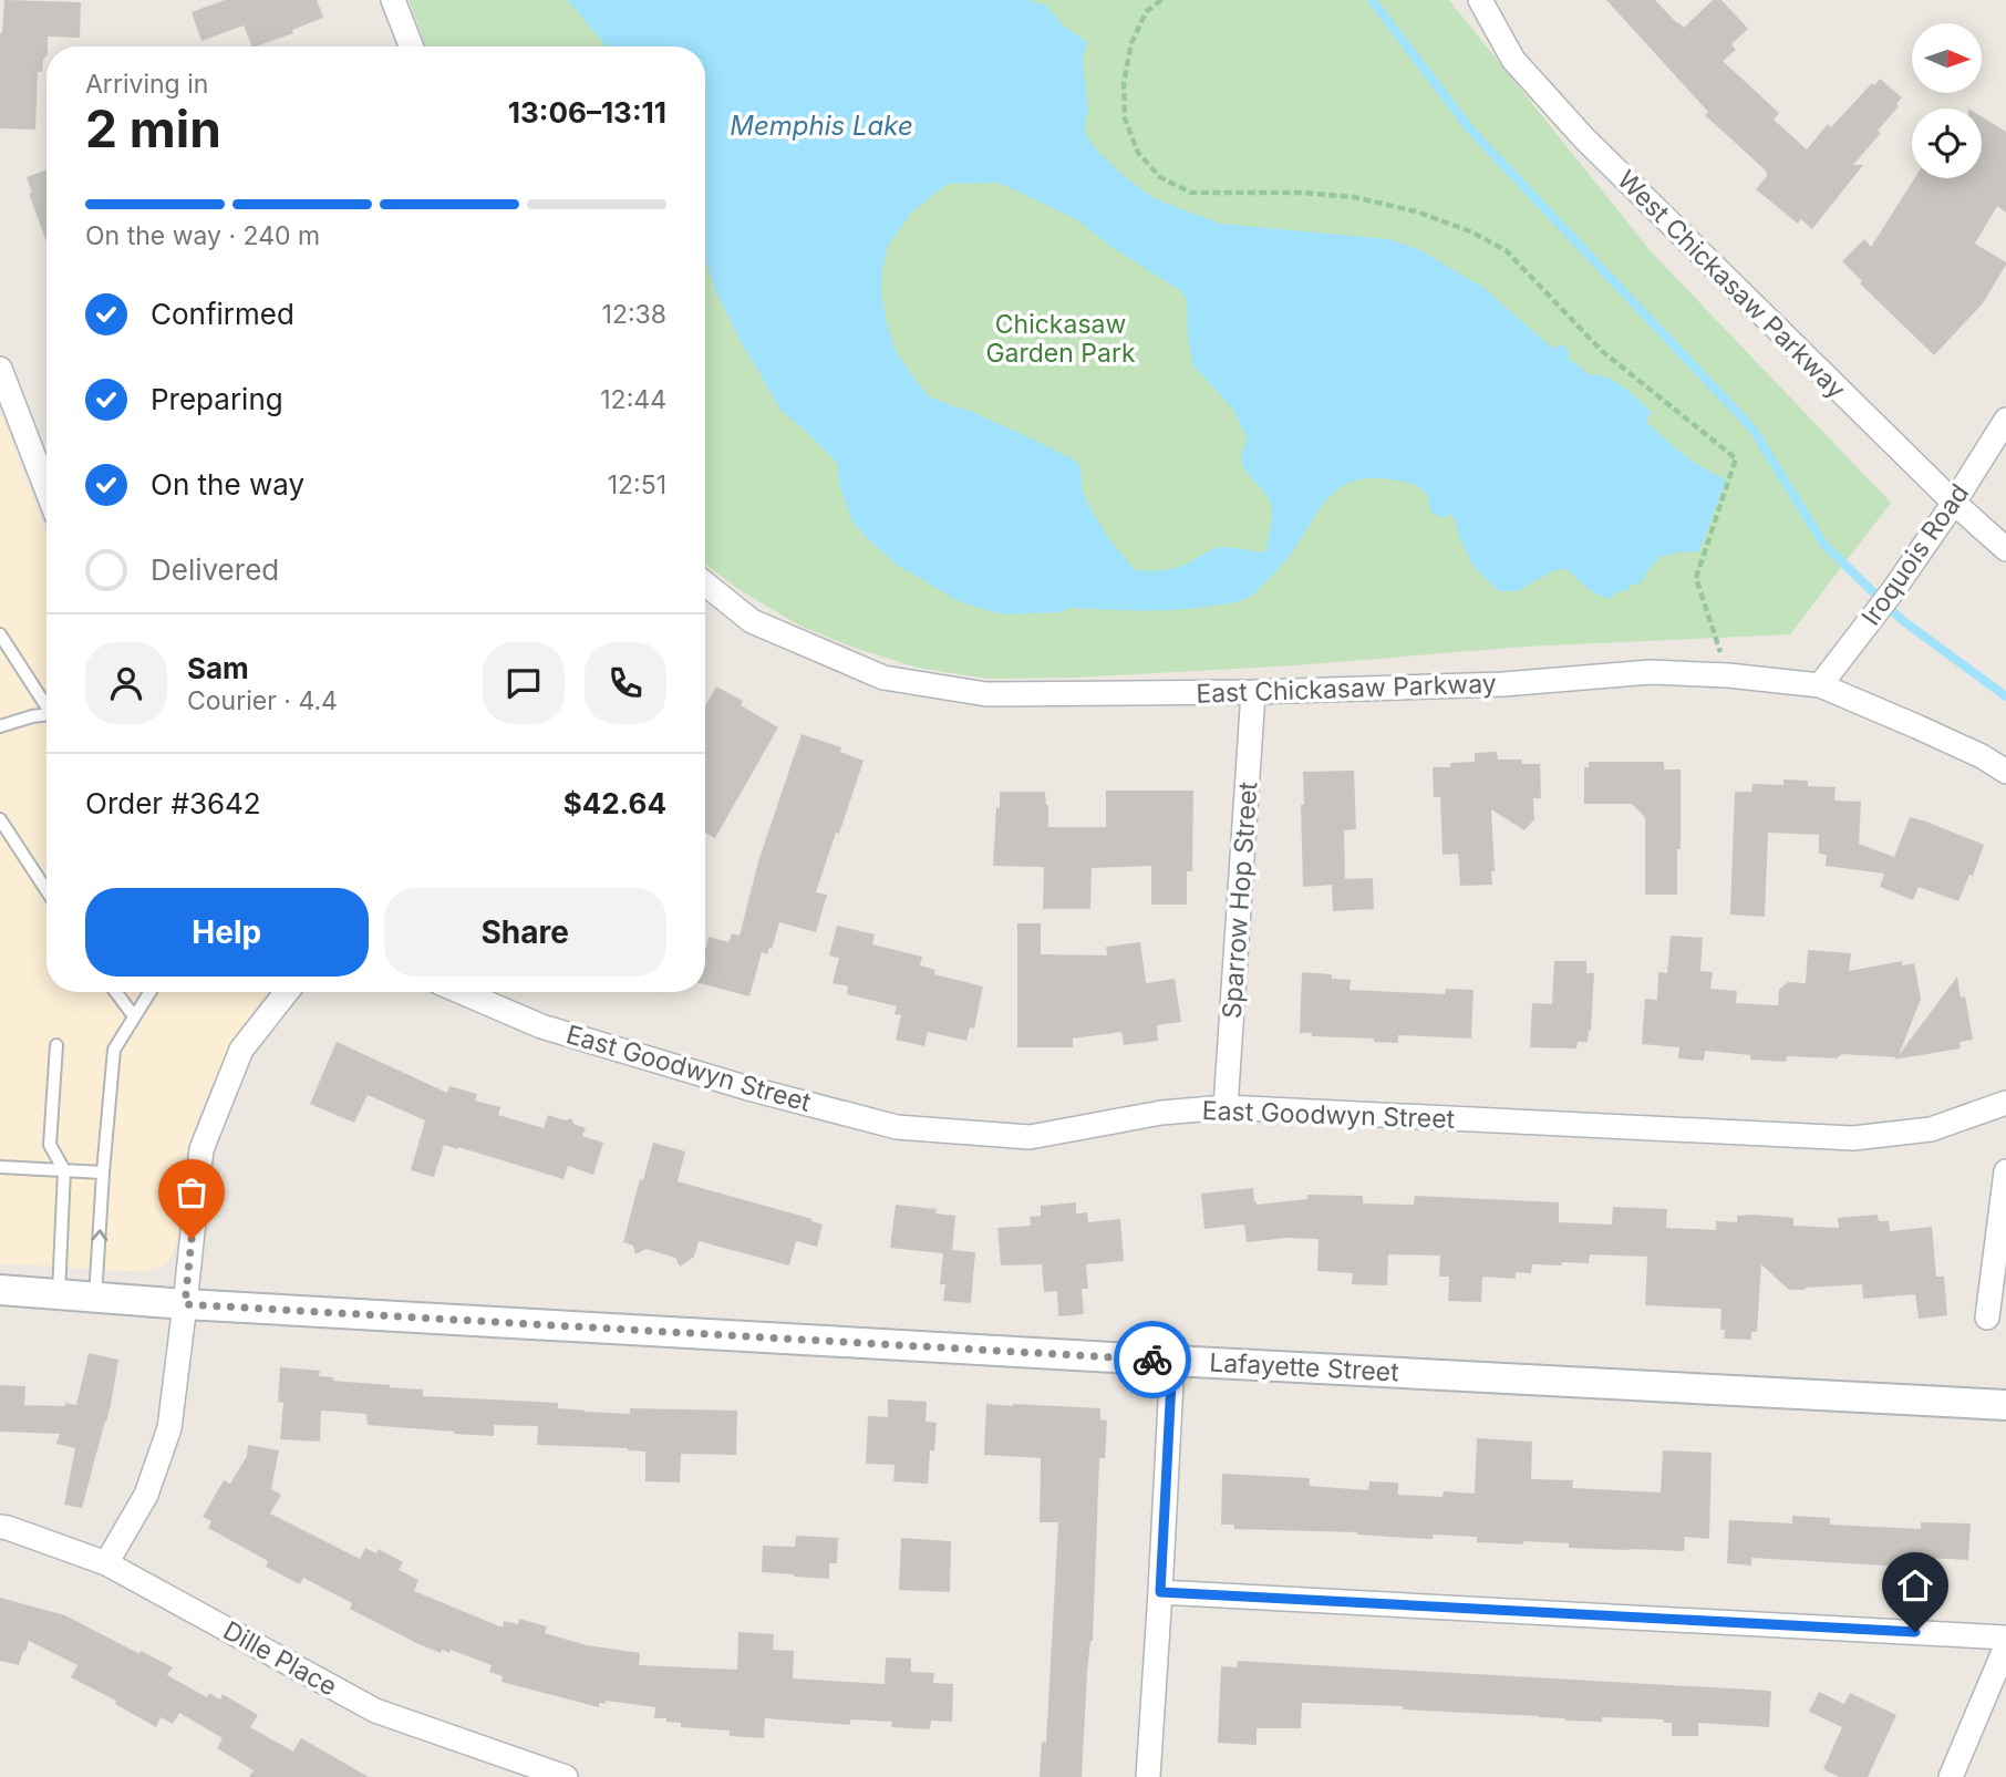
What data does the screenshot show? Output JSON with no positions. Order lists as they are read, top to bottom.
{
  "streets": {
    "street": [
      "West Chickasaw Parkway",
      "Iroquois Road",
      "East Chickasaw Parkway",
      "Sparrow Hop Street",
      "East Goodwyn Street",
      "Lafayette Street",
      "Dille Place"
    ]
  },
  "crossings": [
    ["West Chickasaw Parkway", "Iroquois Road"],
    ["Iroquois Road", "East Chickasaw Parkway"],
    ["East Chickasaw Parkway", "Sparrow Hop Street"],
    ["Sparrow Hop Street", "East Goodwyn Street"]
  ],
  "water": ["Memphis Lake"],
  "parks": ["Chickasaw Garden Park"],
  "north": "right",
  "page": {
    "heading": ["2 min", "Arriving in", "13:06–13:11"],
    "panel": [
      "Sam",
      "Courier · 4.4",
      "Order #3642",
      "$42.64"
    ],
    "bar": "On the way · 240 m",
    "list": [
      ["Confirmed", "12:38"],
      ["Preparing", "12:44"],
      ["On the way", "12:51"],
      "Delivered"
    ],
    "buttons": ["Help", "Share"]
  }
}
